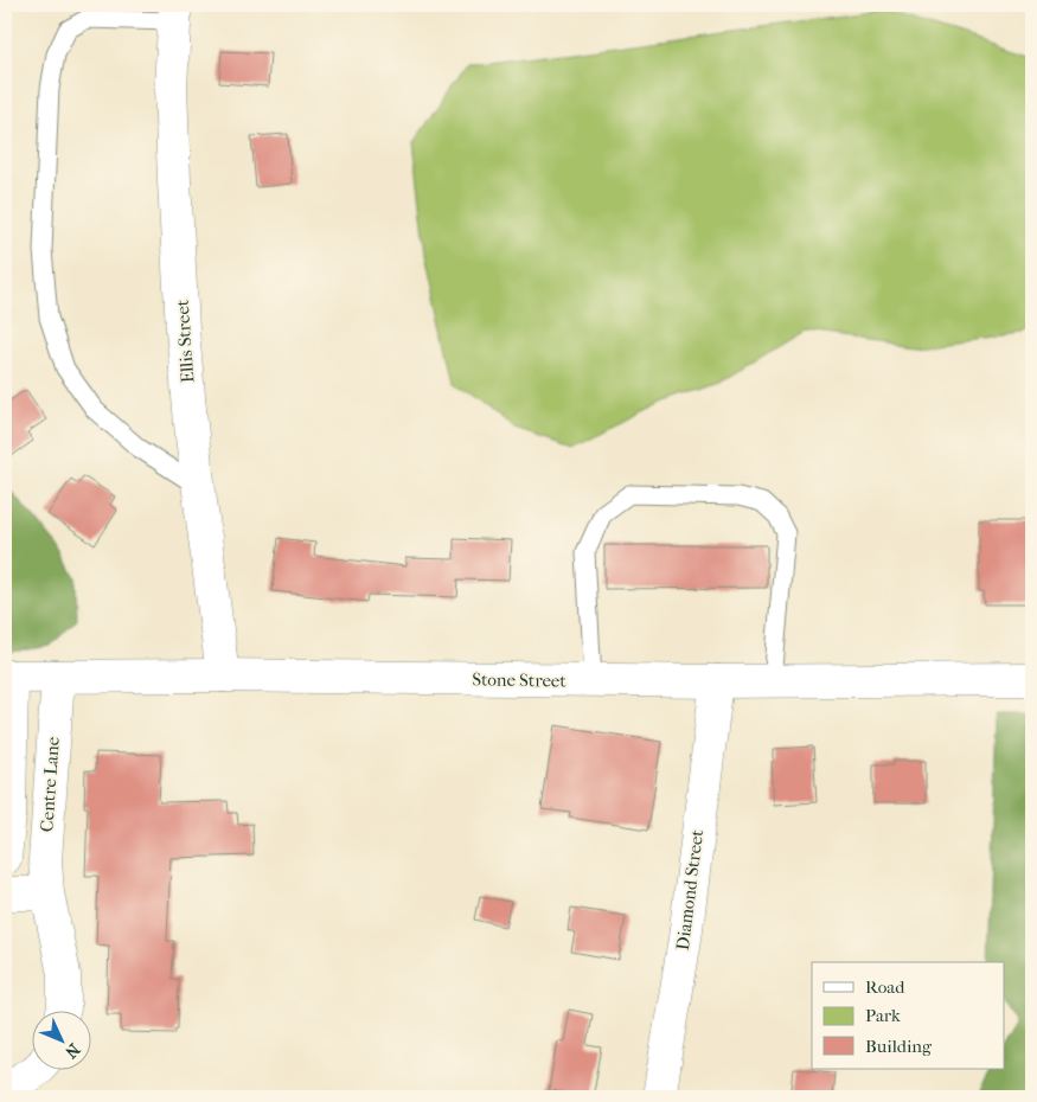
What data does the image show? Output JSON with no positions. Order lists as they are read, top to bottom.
{
  "streets": {
    "street": [
      "Ellis Street",
      "Stone Street",
      "Centre Lane",
      "Diamond Street"
    ]
  },
  "crossings": [
    ["Ellis Street", "Stone Street"],
    ["Stone Street", "Centre Lane"],
    ["Stone Street", "Diamond Street"]
  ],
  "legend": ["Road", "Park", "Building"],
  "north": "bottom right"
}
